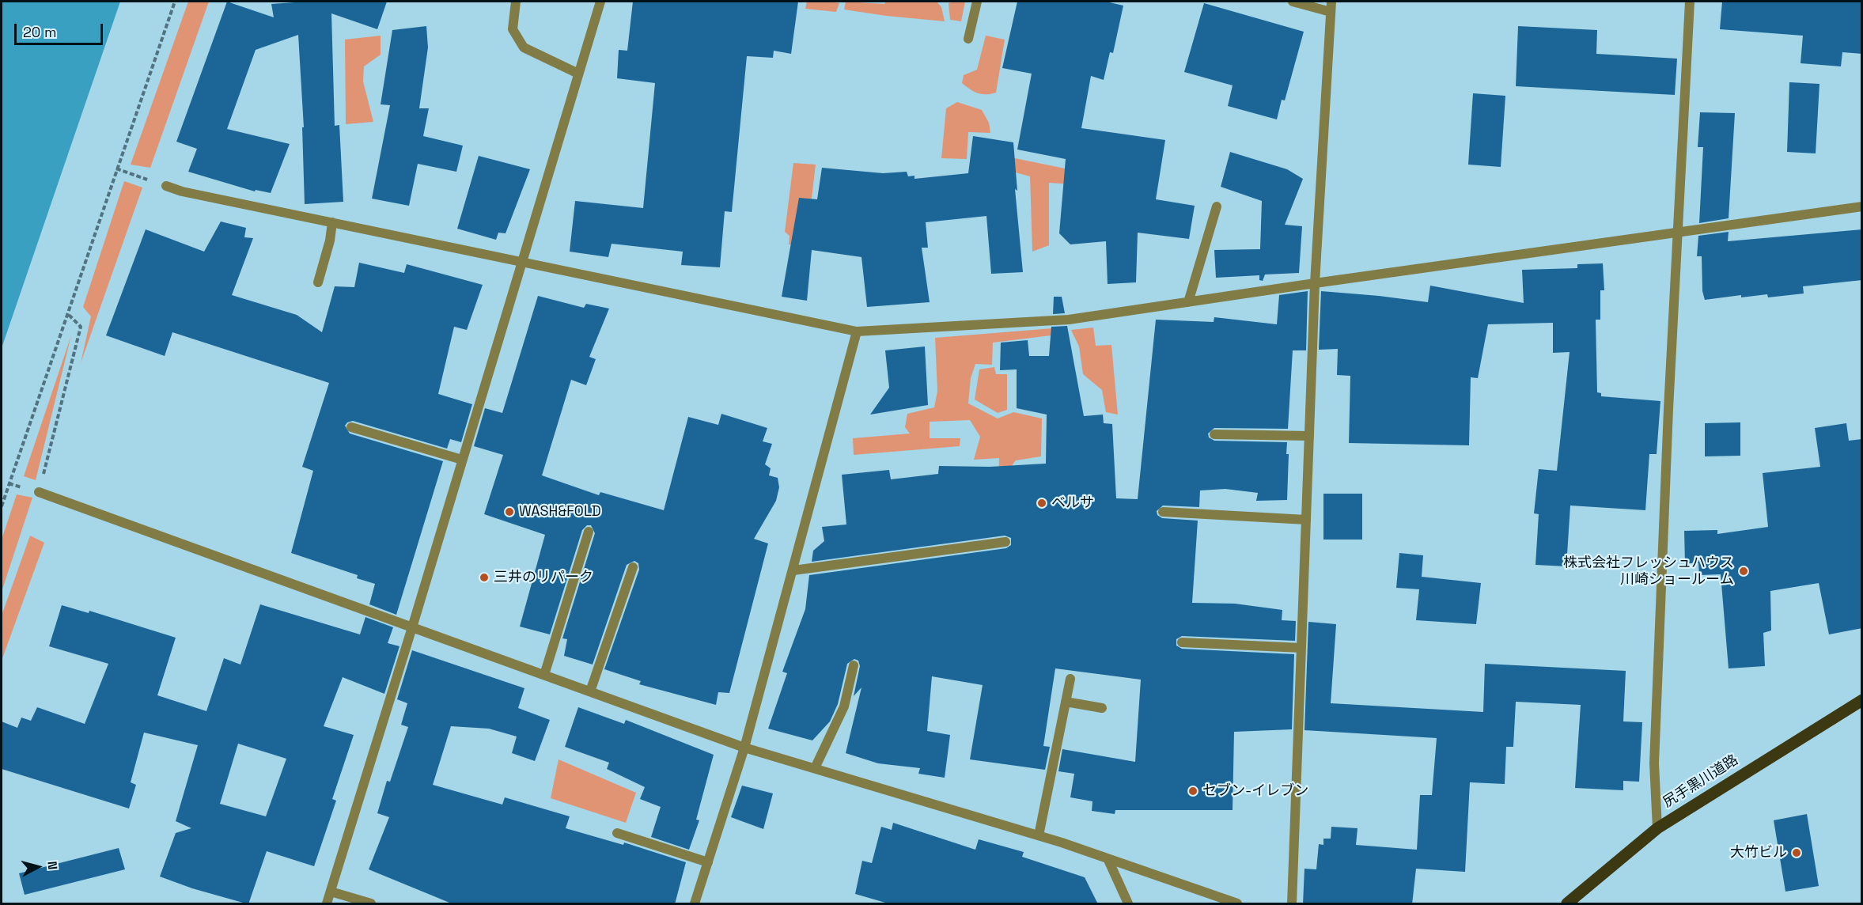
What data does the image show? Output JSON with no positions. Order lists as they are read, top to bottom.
{
  "streets": {
    "main road": ["尻手黒川道路"]
  },
  "places": [
    "ベルサ",
    "WASH&FOLD",
    "株式会社フレッシュハウス 川崎ショールーム",
    "三井のリパーク",
    "セブン-イレブン",
    "大竹ビル"
  ],
  "scale_bar": "20 m",
  "north": "right"
}
